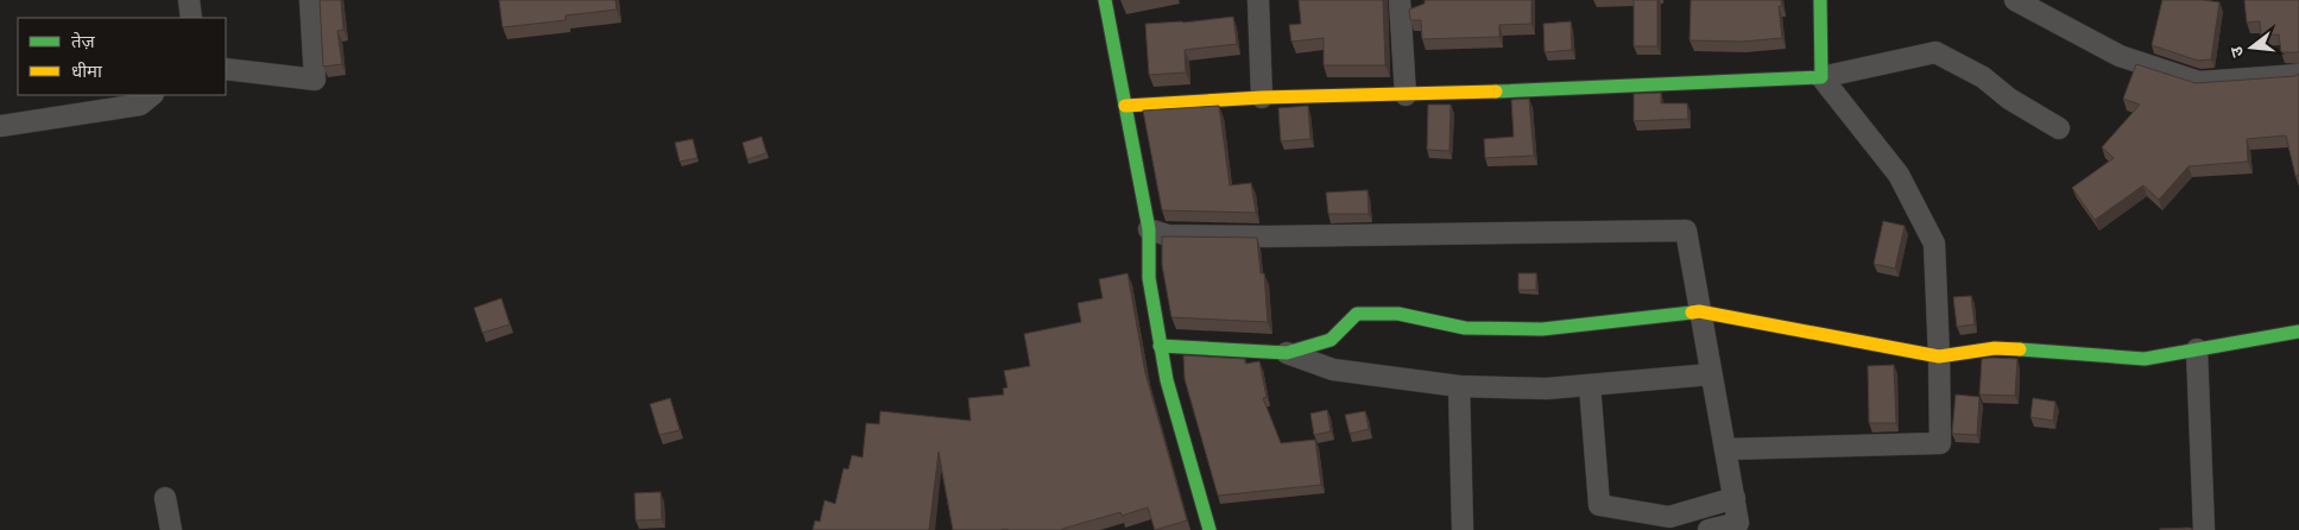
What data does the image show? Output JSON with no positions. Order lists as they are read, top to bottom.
{
  "legend": ["तेज़", "धीमा"],
  "north": "left"
}
